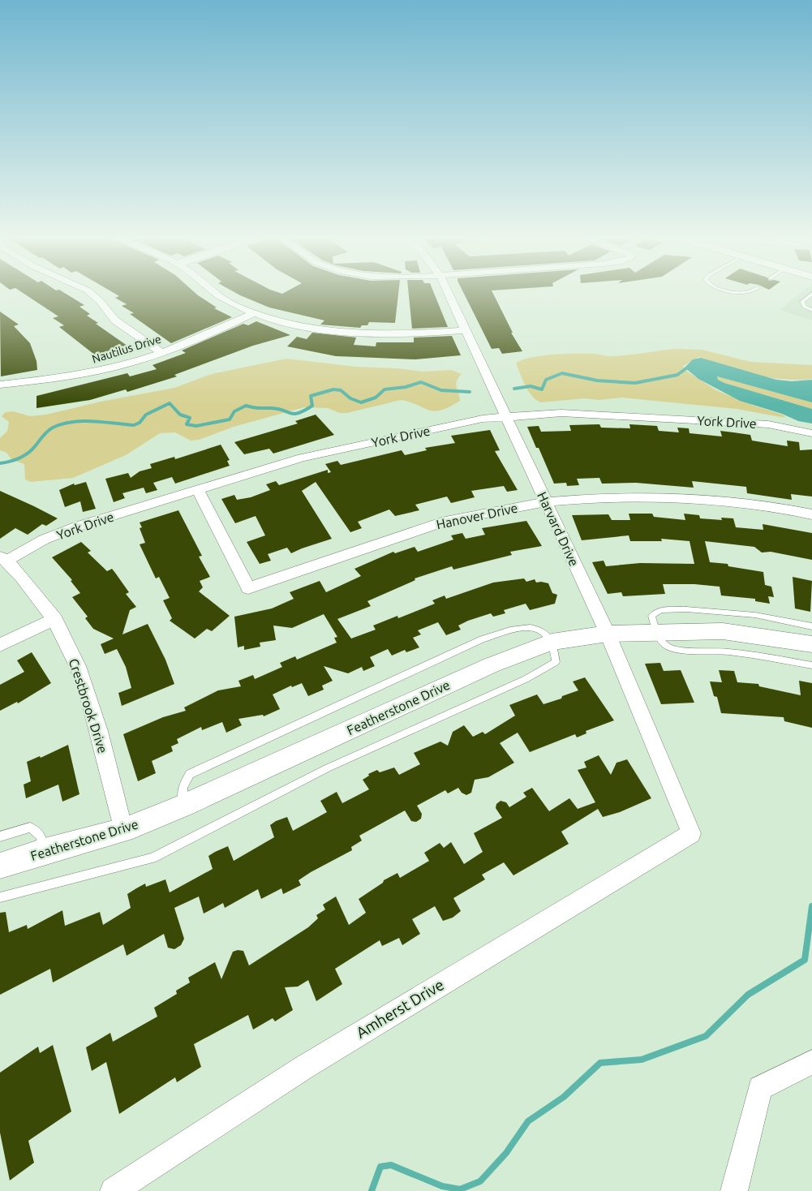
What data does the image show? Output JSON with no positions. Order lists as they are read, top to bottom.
{
  "streets": {
    "street": [
      "Nautilus Drive",
      "York Drive",
      "Hanover Drive",
      "Harvard Drive",
      "Crestbrook Drive",
      "Featherstone Drive",
      "Amherst Drive"
    ]
  },
  "crossings": [
    ["York Drive", "Hanover Drive"],
    ["York Drive", "Harvard Drive"],
    ["York Drive", "Crestbrook Drive"],
    ["Hanover Drive", "Harvard Drive"],
    ["Harvard Drive", "Featherstone Drive"],
    ["Harvard Drive", "Amherst Drive"],
    ["Crestbrook Drive", "Featherstone Drive"]
  ]
}
